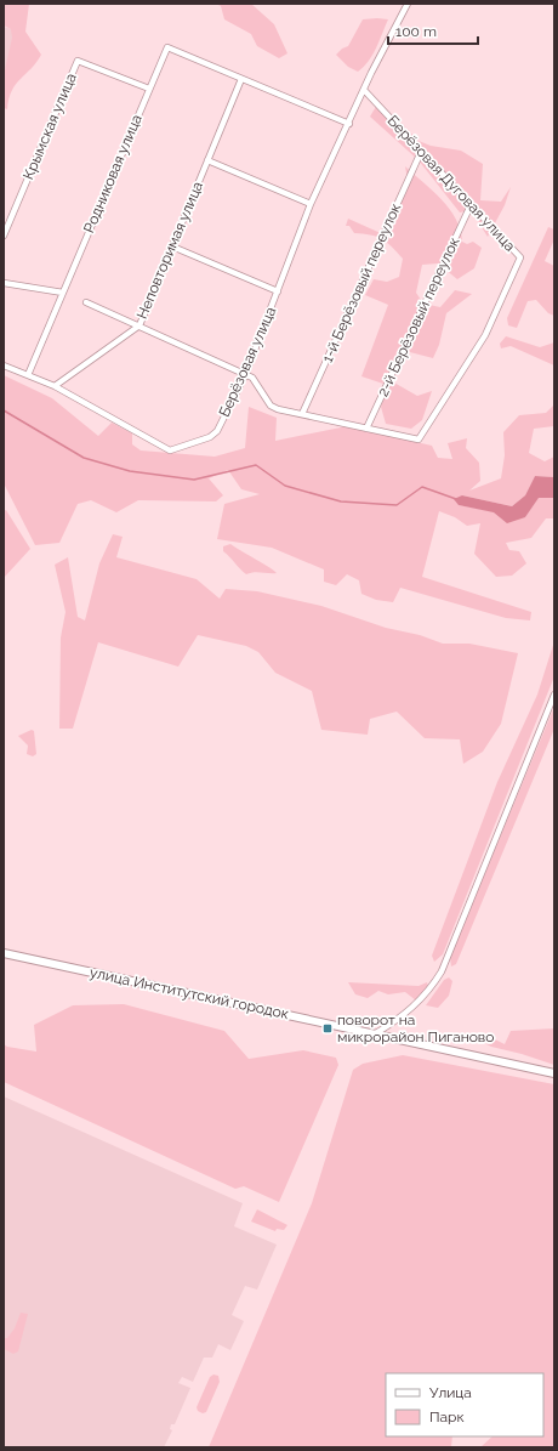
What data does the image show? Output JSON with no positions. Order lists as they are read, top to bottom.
{
  "streets": {
    "street": [
      "Крымская улица",
      "Родниковая улица",
      "Берёзовая Дуговая улица",
      "Неповторимая улица",
      "1-й Берёзовый переулок",
      "2-й Берёзовый переулок",
      "Берёзовая улица",
      "улица Институтский городок"
    ]
  },
  "crossings": [
    ["Крымская улица", "Родниковая улица"],
    ["Родниковая улица", "Неповторимая улица"],
    ["Родниковая улица", "Берёзовая улица"],
    ["Берёзовая Дуговая улица", "Неповторимая улица"],
    ["Берёзовая Дуговая улица", "1-й Берёзовый переулок"],
    ["Берёзовая Дуговая улица", "2-й Берёзовый переулок"],
    ["Берёзовая Дуговая улица", "Берёзовая улица"],
    ["Неповторимая улица", "Берёзовая улица"]
  ],
  "places": {
    "transit": ["поворот на микрорайон Пиганово"]
  },
  "legend": ["Улица", "Парк"],
  "scale_bar": "100 m"
}
